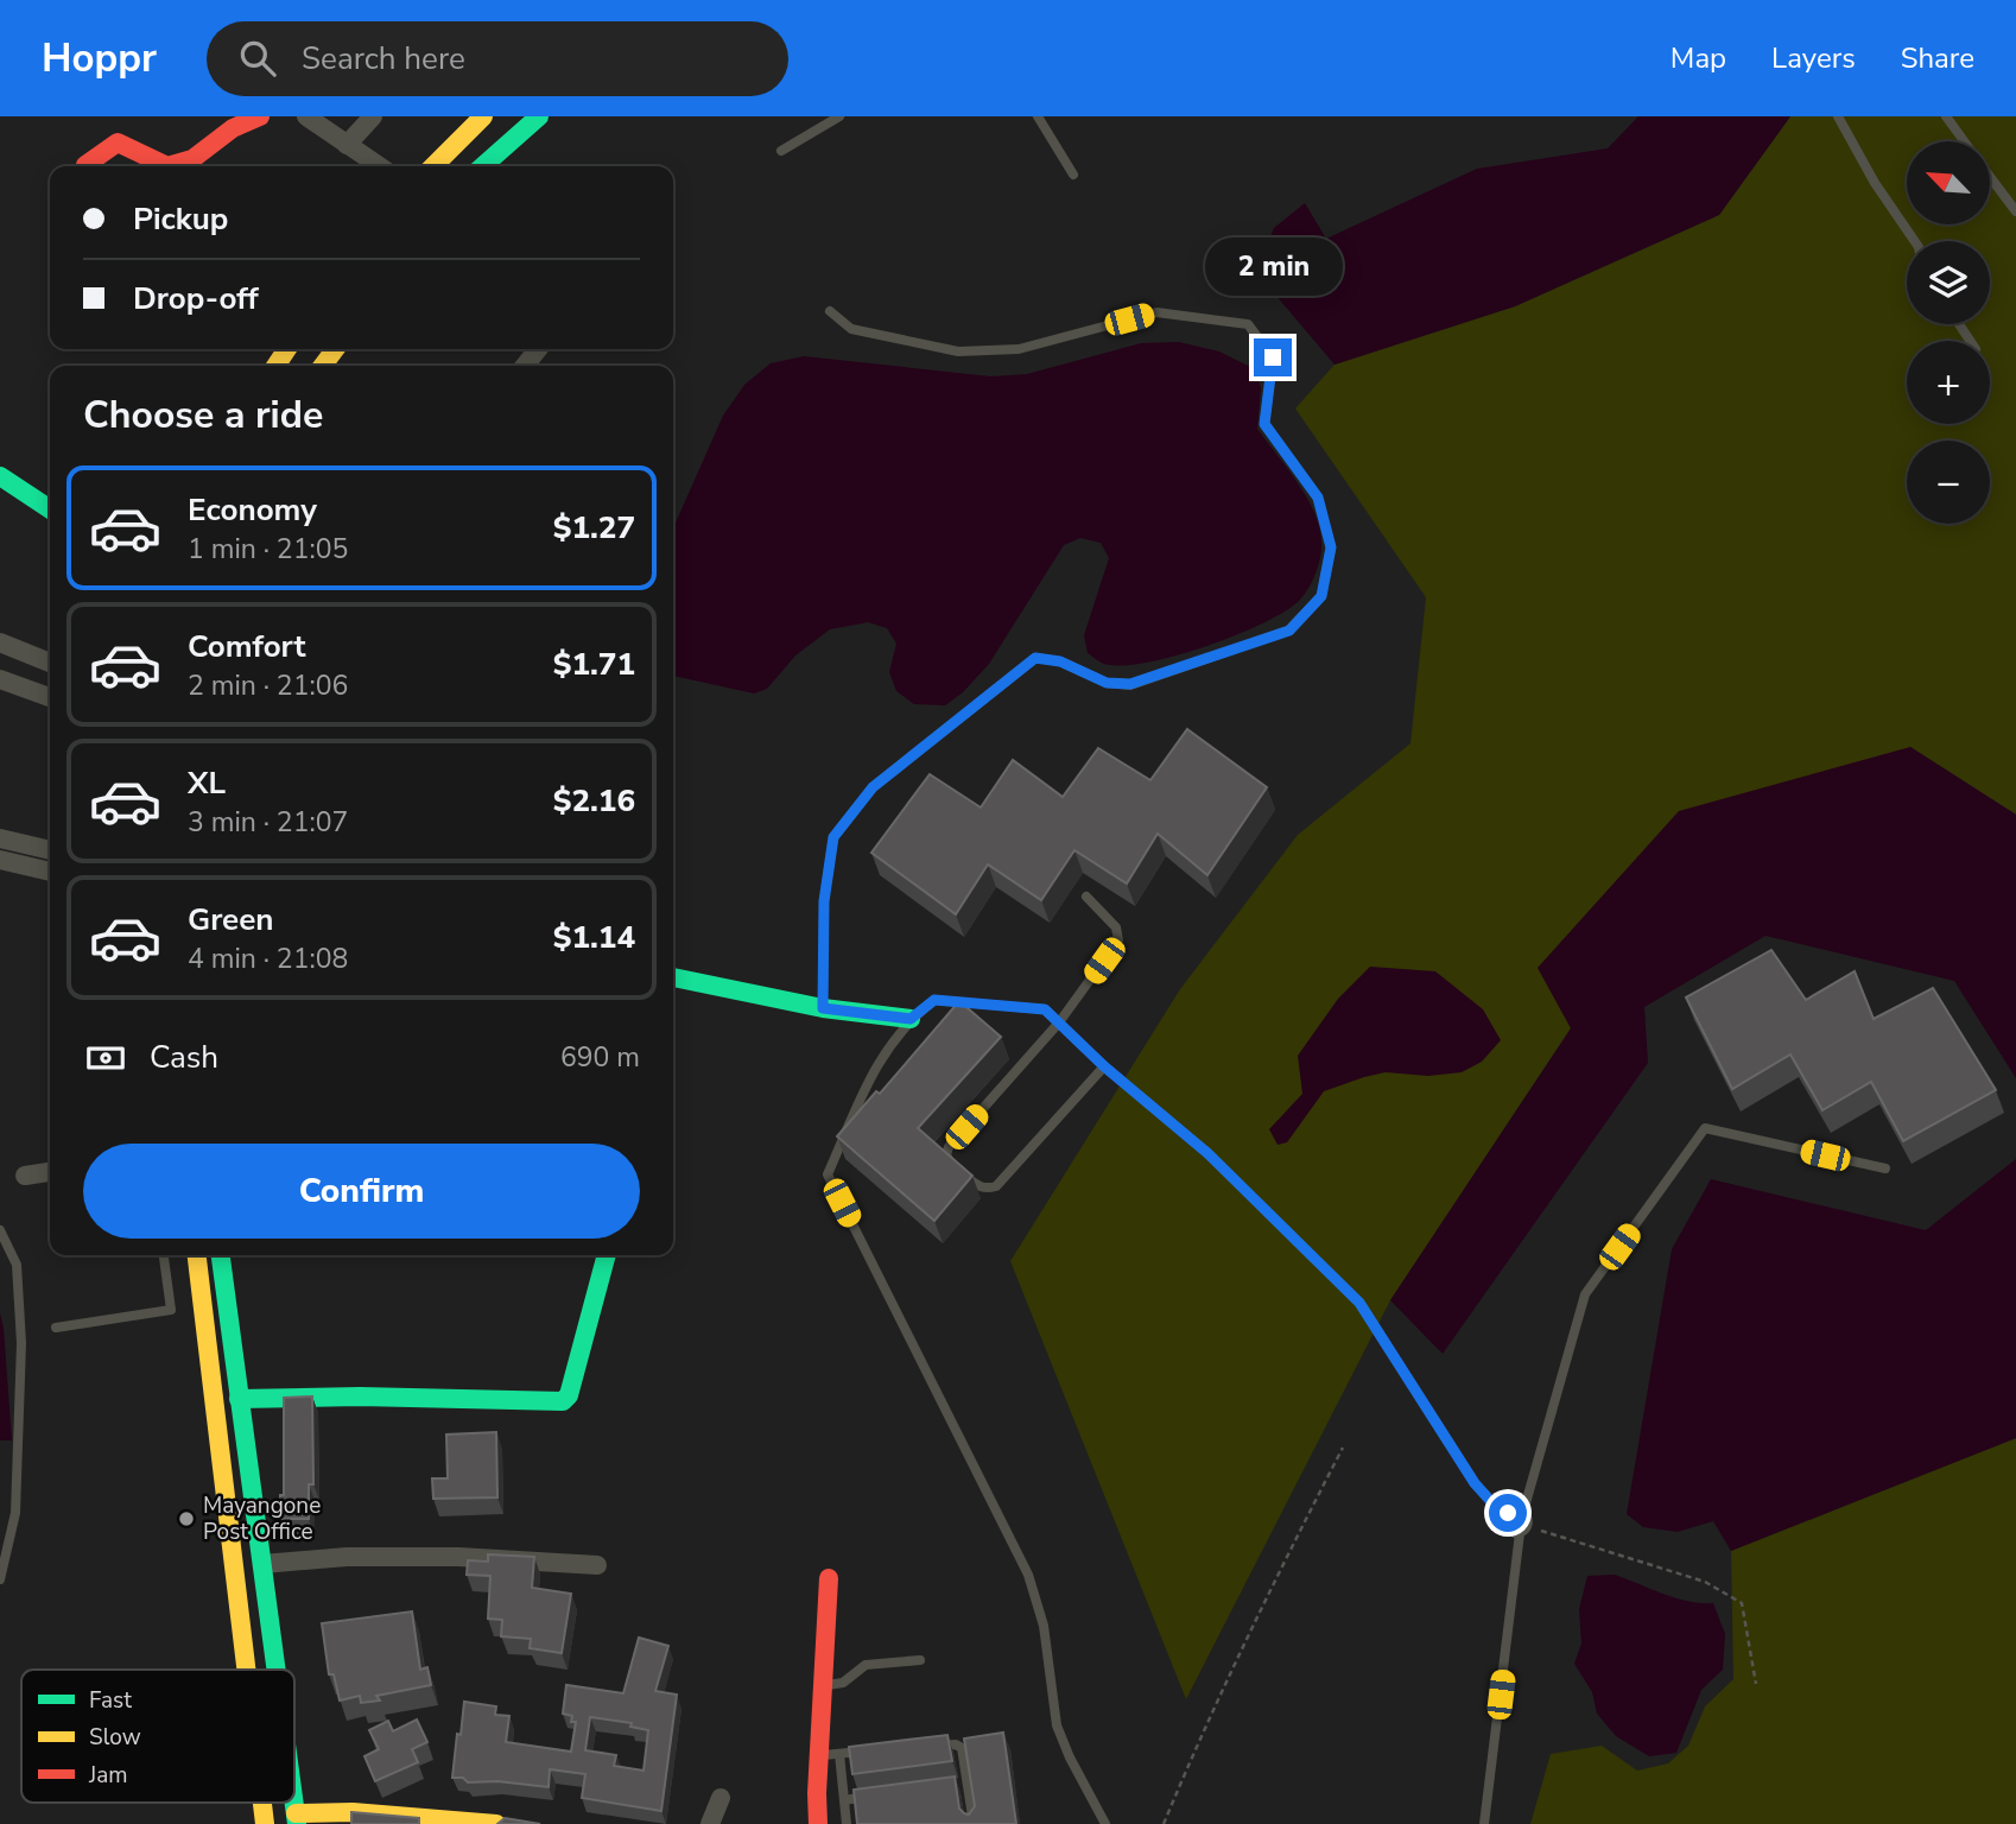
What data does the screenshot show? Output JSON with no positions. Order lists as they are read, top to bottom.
{
  "places": ["Mayangone Post Office"],
  "legend": ["Fast", "Slow", "Jam"],
  "north": "top left",
  "page": {
    "header": "Hoppr",
    "search": "Search here",
    "nav": ["Map", "Layers", "Share"],
    "map_buttons": ["+", "−"],
    "banner": ["Pickup", "Drop-off"],
    "bubble": "2 min",
    "heading": "Choose a ride",
    "list": [
      {
        "name": "Economy",
        "note": "1 min · 21:05",
        "value": "$1.27"
      },
      {
        "name": "Comfort",
        "note": "2 min · 21:06",
        "value": "$1.71"
      },
      {
        "name": "XL",
        "note": "3 min · 21:07",
        "value": "$2.16"
      },
      {
        "name": "Green",
        "note": "4 min · 21:08",
        "value": "$1.14"
      }
    ],
    "pay": ["Cash", "690 m"],
    "buttons": "Confirm"
  }
}
